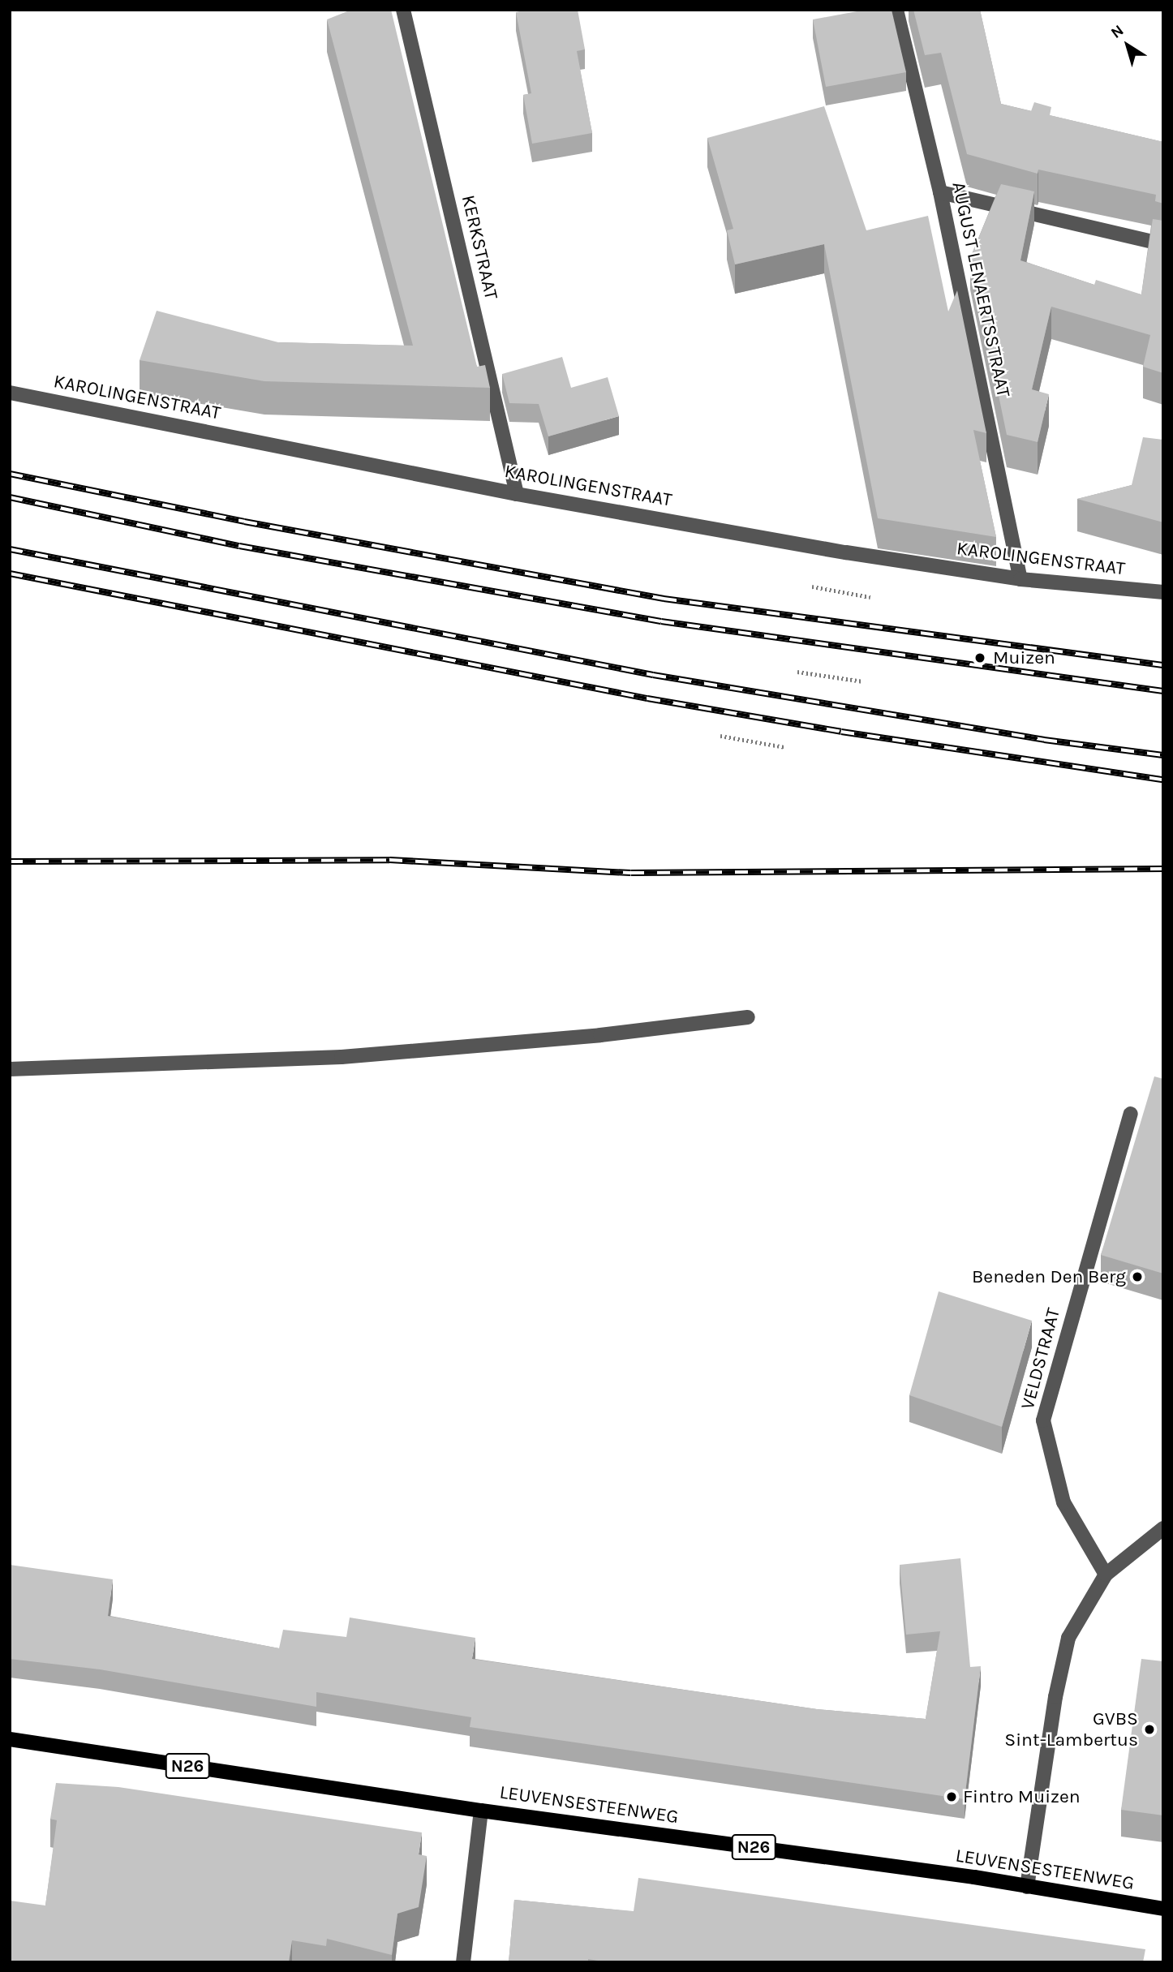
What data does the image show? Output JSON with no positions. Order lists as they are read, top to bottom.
{
  "streets": {
    "main road": ["N26", "LEUVENSESTEENWEG"],
    "street": [
      "KERKSTRAAT",
      "AUGUST LENAERTSSTRAAT",
      "KAROLINGENSTRAAT",
      "VELDSTRAAT"
    ]
  },
  "crossings": [
    ["KERKSTRAAT", "KAROLINGENSTRAAT"],
    ["AUGUST LENAERTSSTRAAT", "KAROLINGENSTRAAT"]
  ],
  "places": [
    "Muizen",
    "Beneden Den Berg",
    "GVBS Sint-Lambertus",
    "Fintro Muizen"
  ],
  "north": "top left"
}
